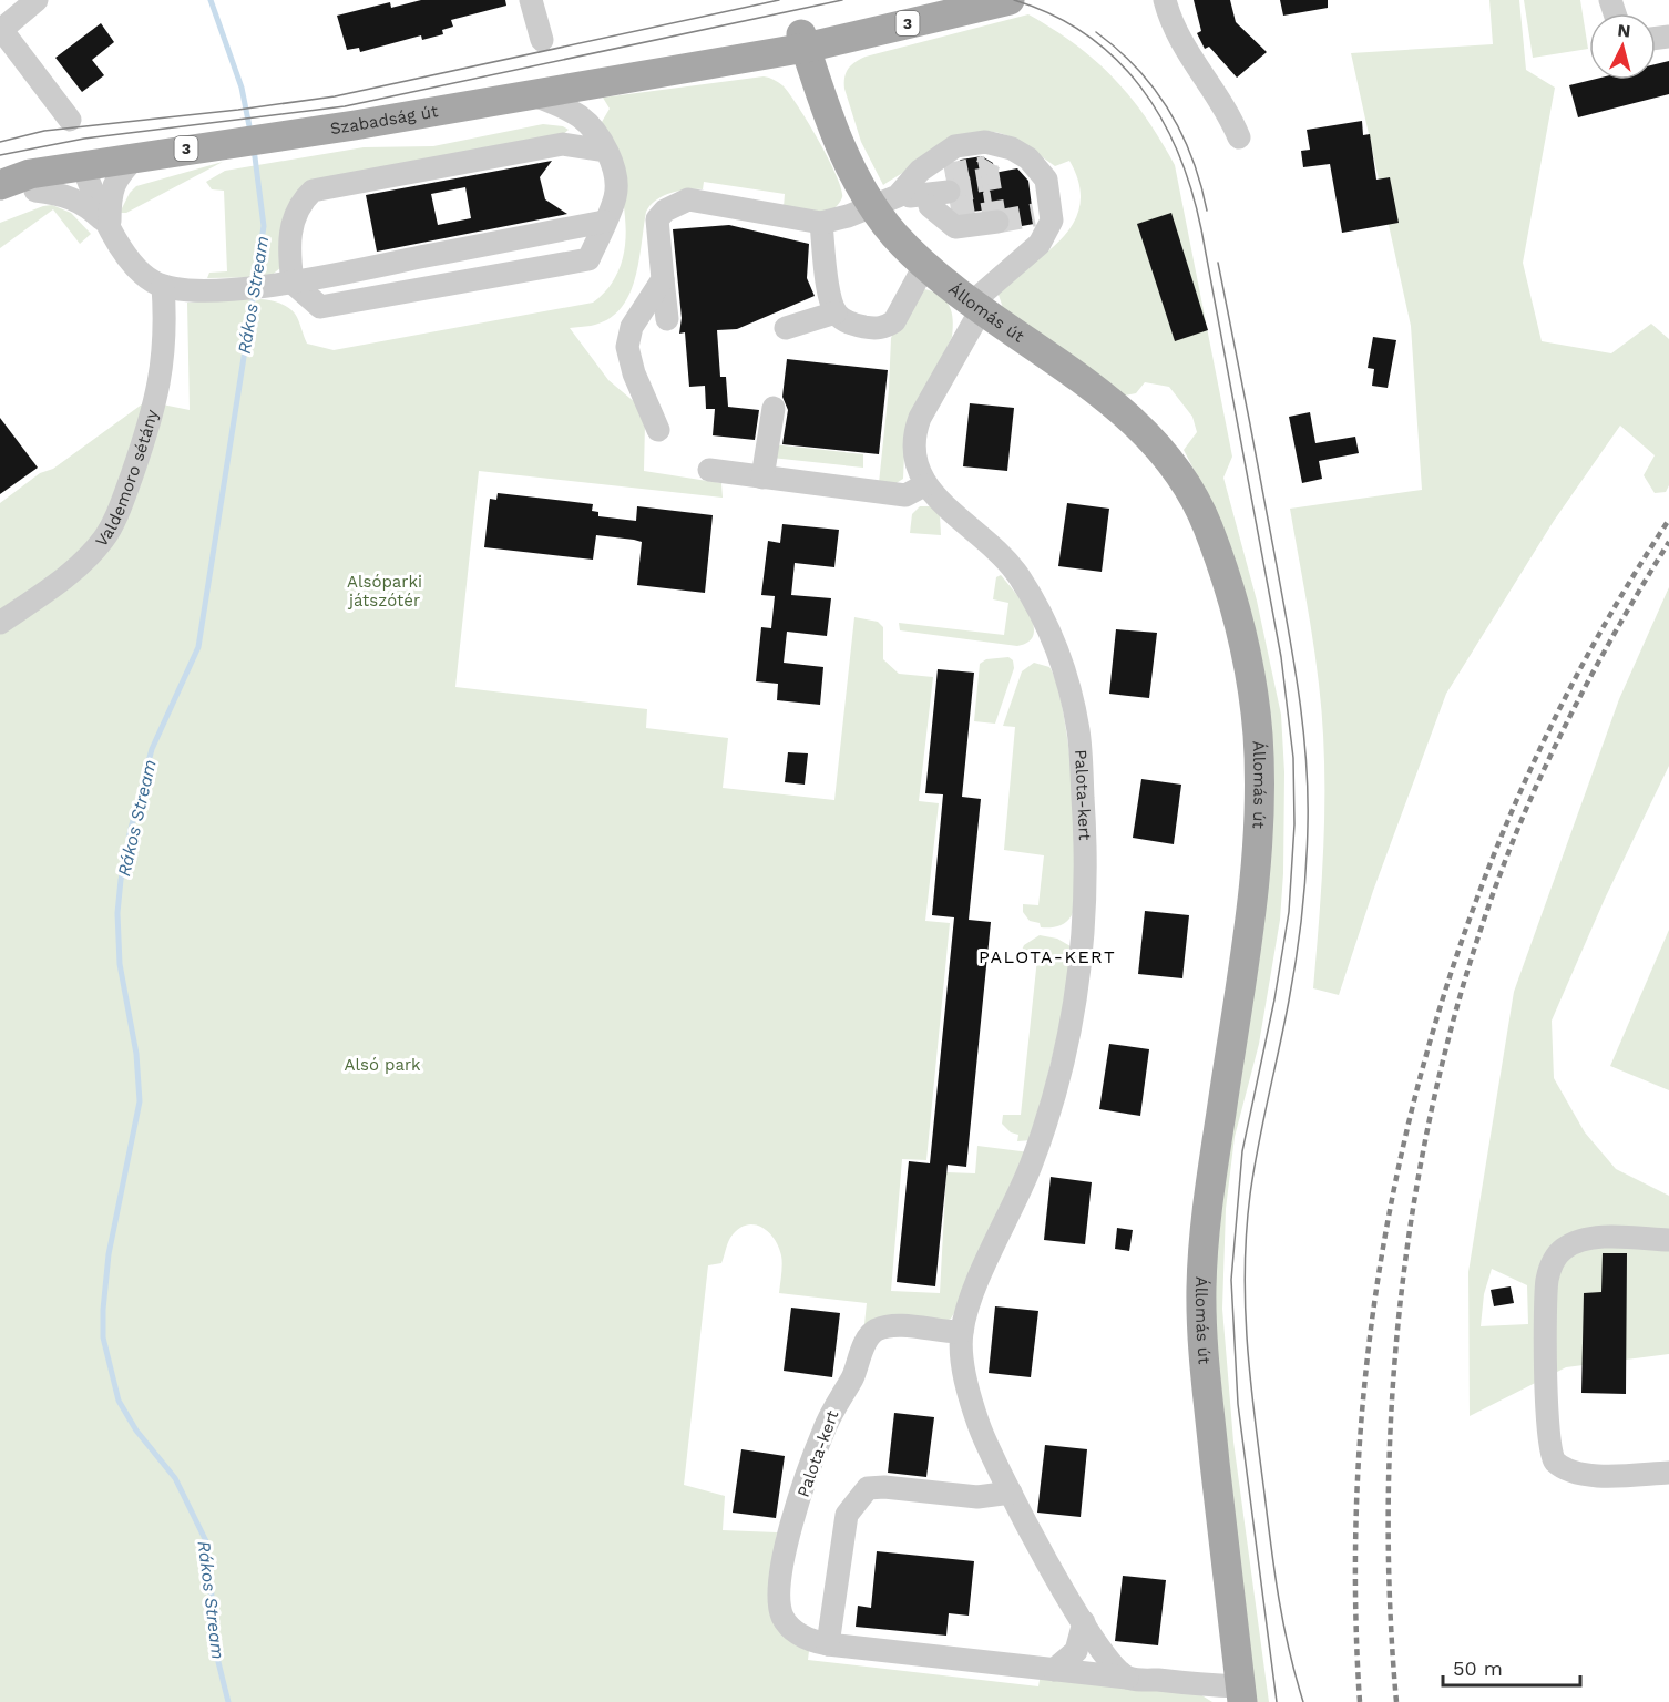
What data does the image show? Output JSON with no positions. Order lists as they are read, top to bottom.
{
  "streets": {
    "main road": ["3", "Szabadság út", "Állomás út"],
    "street": ["Valdemoro sétány", "Palota-kert"]
  },
  "crossings": [
    ["Szabadság út", "Állomás út"],
    ["Állomás út", "Palota-kert"]
  ],
  "districts": ["PALOTA-KERT"],
  "water": ["Rákos Stream"],
  "parks": ["Alsóparki játszótér", "Alsó park"],
  "scale_bar": "50 m",
  "north": "top"
}
